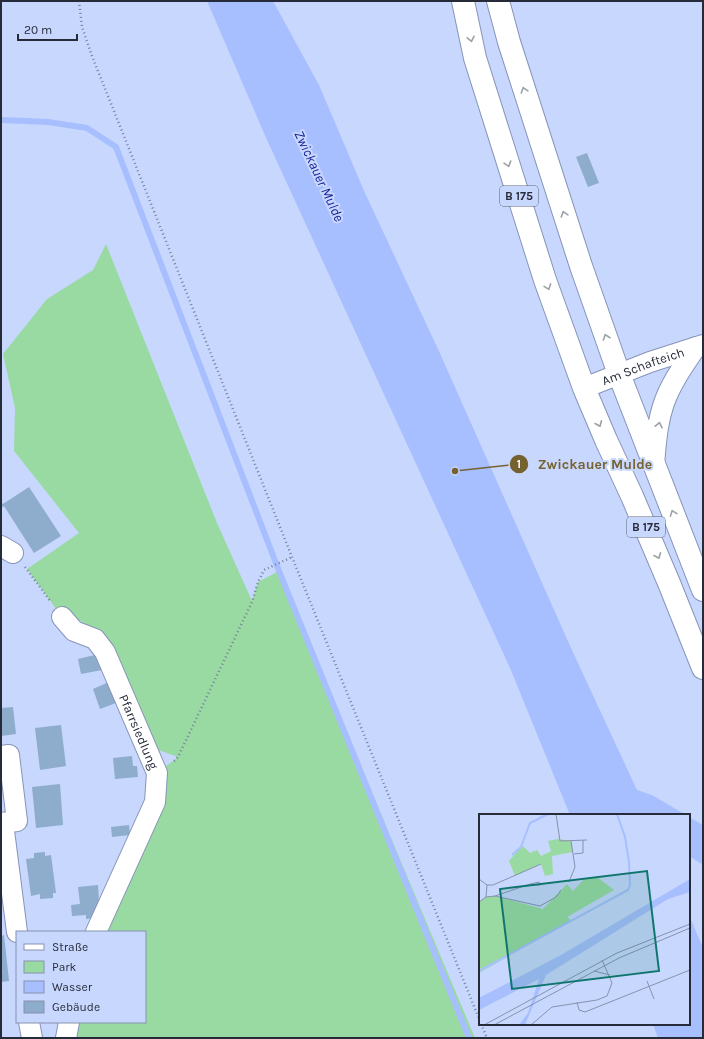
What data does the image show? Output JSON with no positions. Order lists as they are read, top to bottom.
{
  "streets": {
    "main road": ["B 175"],
    "street": ["Am Schafteich", "Pfarrsiedlung"]
  },
  "crossings": [
    ["B 175", "Am Schafteich"]
  ],
  "water": ["Zwickauer Mulde"],
  "places": ["Zwickauer Mulde"],
  "legend": [
    "Straße",
    "Park",
    "Wasser",
    "Gebäude"
  ],
  "scale_bar": "20 m"
}
